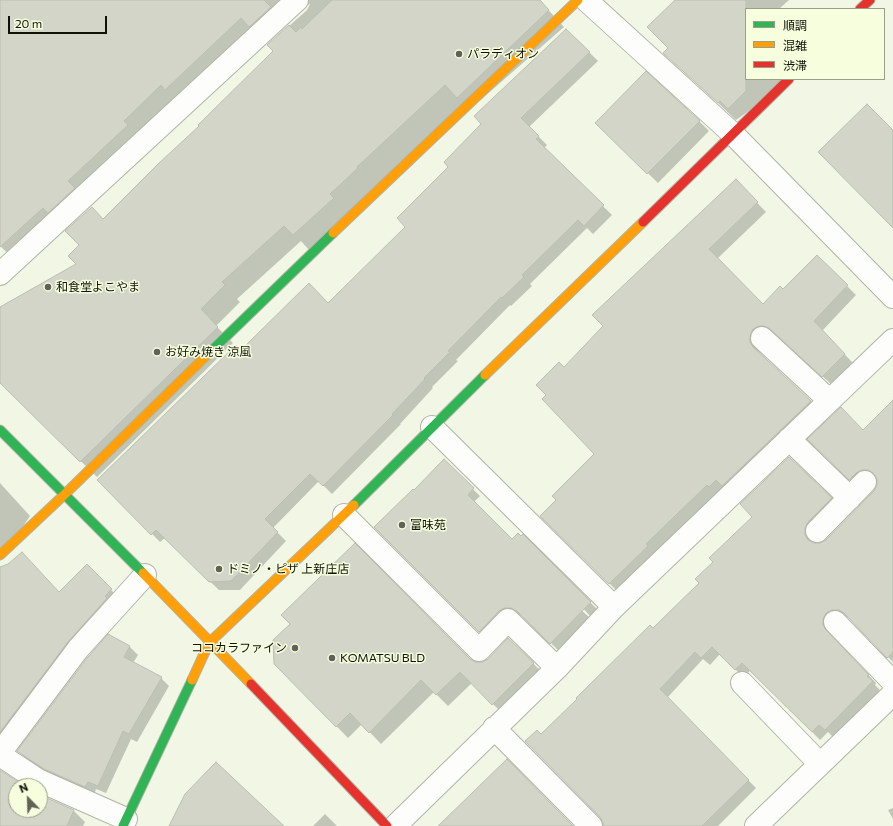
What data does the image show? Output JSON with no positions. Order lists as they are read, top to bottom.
{
  "places": [
    "パラディオン",
    "和食堂よこやま",
    "お好み焼き 涼風",
    "富味苑",
    "ドミノ・ピザ 上新庄店",
    "ココカラファイン",
    "KOMATSU BLD"
  ],
  "legend": ["順調", "混雑", "渋滞"],
  "scale_bar": "20 m",
  "north": "top left"
}
